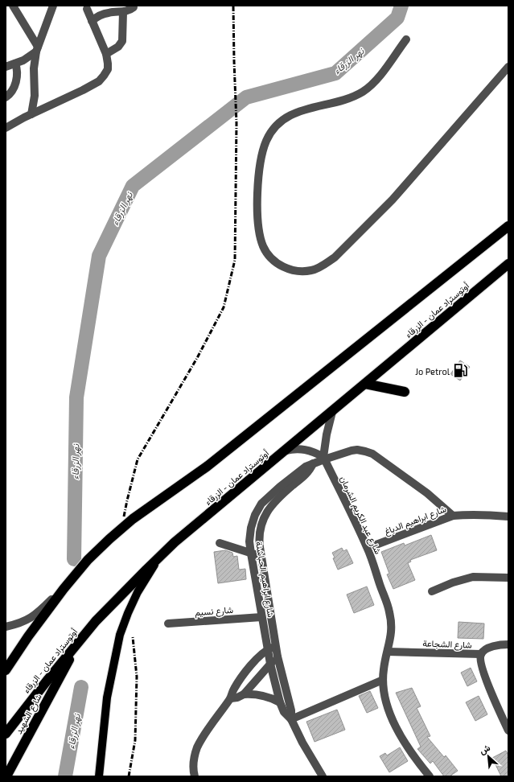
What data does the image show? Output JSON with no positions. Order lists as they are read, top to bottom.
{
  "streets": {
    "highway": ["أوتوستراد عمان - الزرقاء", "شارع الشهيد"],
    "street": [
      "شارع عبد الكريم الشرمان",
      "شارع ابراهيم الدباغ",
      "شارع ابراهيم الحباشنة",
      "شارع نسيم",
      "شارع الشجاعة"
    ]
  },
  "crossings": [
    ["أوتوستراد عمان - الزرقاء", "شارع الشهيد"],
    ["شارع عبد الكريم الشرمان", "شارع ابراهيم الدباغ"],
    ["شارع عبد الكريم الشرمان", "شارع ابراهيم الحباشنة"],
    ["شارع عبد الكريم الشرمان", "شارع الشجاعة"],
    ["شارع ابراهيم الدباغ", "شارع ابراهيم الحباشنة"],
    ["شارع ابراهيم الحباشنة", "شارع نسيم"]
  ],
  "water": ["نهر الزرقاء"],
  "places": {
    "fuel station": ["Jo Petrol"]
  },
  "north": "top left"
}
